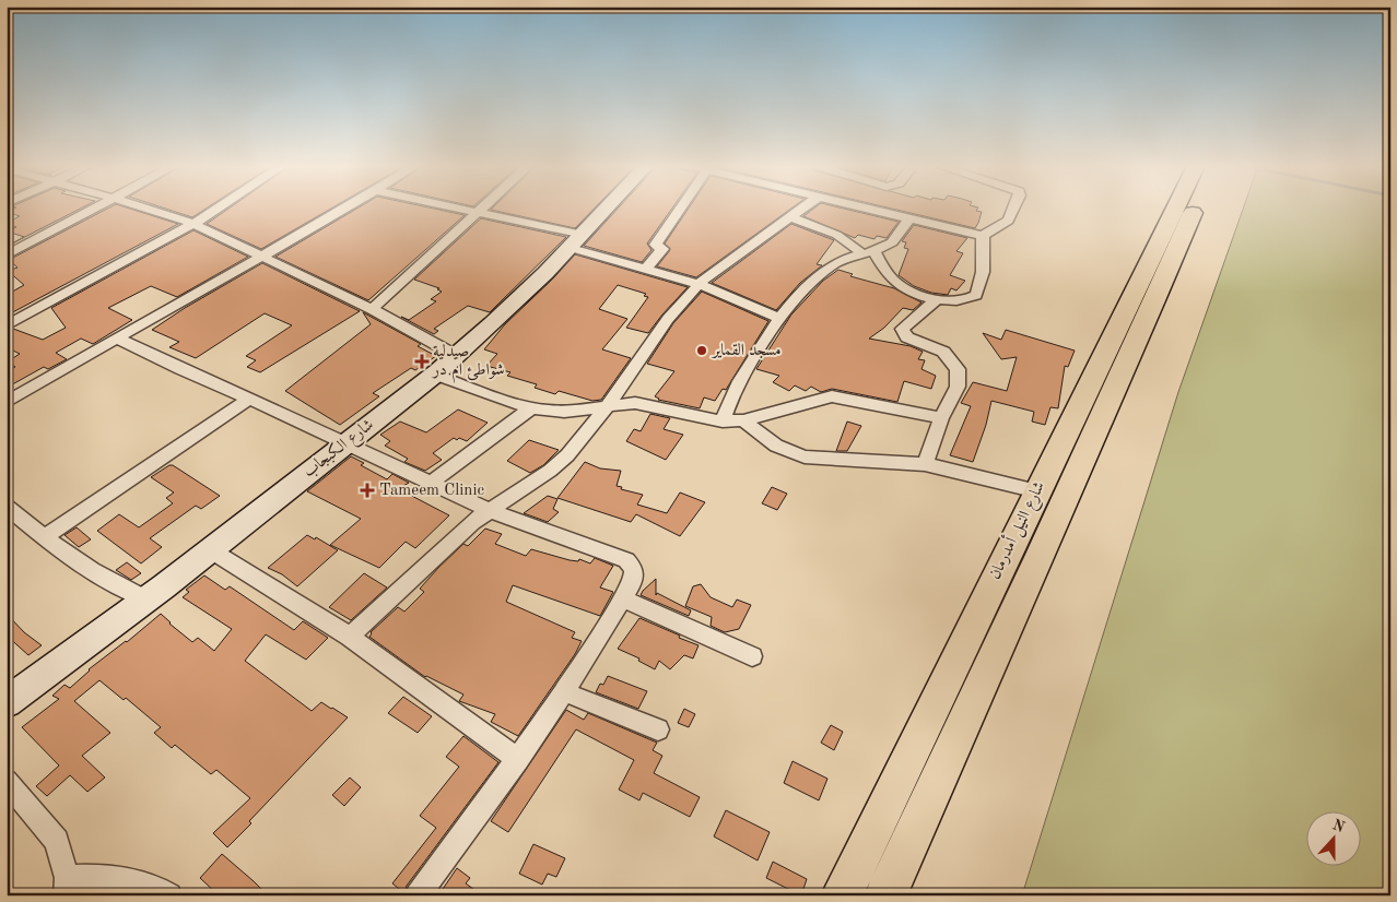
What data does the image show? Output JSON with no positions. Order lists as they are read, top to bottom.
{
  "streets": {
    "main road": ["شارع الكبجاب", "شارع النيل أمدرمان"]
  },
  "places": {
    "other": ["مسجد القماير"],
    "health": ["صيدلية شواطئ ام در", "Tameem Clinic"]
  },
  "north": "top"
}
